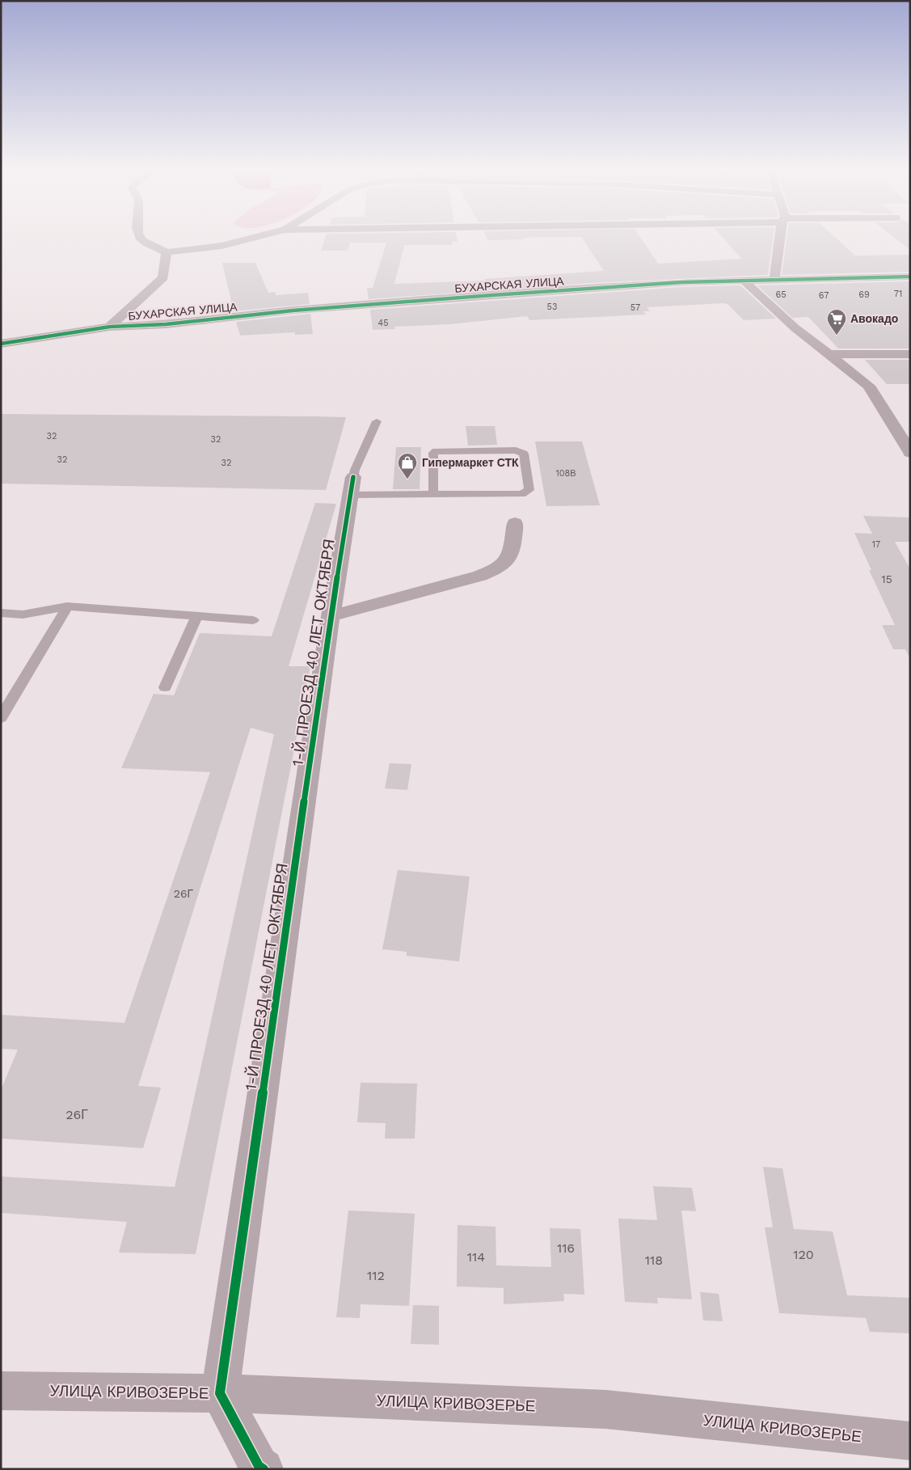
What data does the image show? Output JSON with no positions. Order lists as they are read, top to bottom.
{
  "streets": {
    "street": ["БУХАРСКАЯ УЛИЦА", "1-Й ПРОЕЗД 40 ЛЕТ ОКТЯБРЯ", "УЛИЦА КРИВОЗЕРЬЕ"]
  },
  "crossings": [
    ["1-Й ПРОЕЗД 40 ЛЕТ ОКТЯБРЯ", "УЛИЦА КРИВОЗЕРЬЕ"]
  ],
  "places": {
    "supermarket": ["Авокадо"],
    "shop": ["Гипермаркет СТК"]
  },
  "house_numbers": [
    "71",
    "65",
    "69",
    "67",
    "53",
    "57",
    "45",
    "32",
    "32",
    "32",
    "32",
    "108В",
    "17",
    "15",
    "26Г",
    "26Г",
    "116",
    "120",
    "114",
    "118",
    "112"
  ]
}
